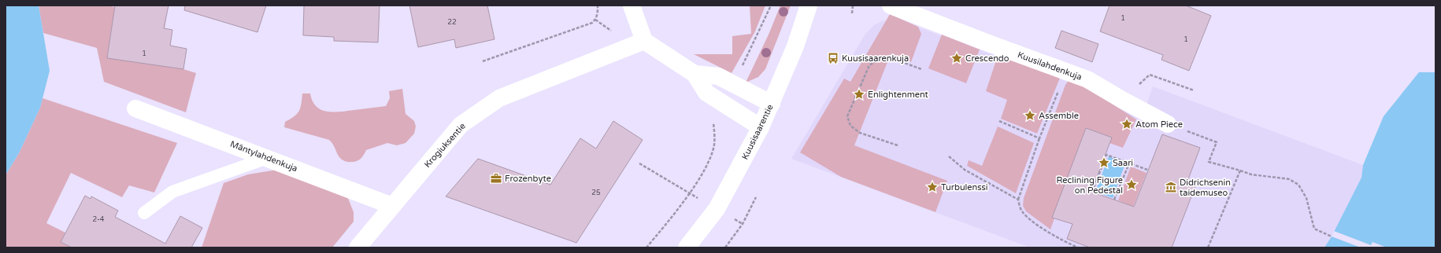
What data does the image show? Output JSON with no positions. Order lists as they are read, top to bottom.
{
  "streets": {
    "street": [
      "Kuusilahdenkuja",
      "Kuusisaarentie",
      "Krogiuksentie",
      "Mäntylahdenkuja"
    ]
  },
  "crossings": [
    ["Krogiuksentie", "Mäntylahdenkuja"]
  ],
  "places": {
    "bus stop": ["Kuusisaarenkuja"],
    "place": [
      "Crescendo",
      "Enlightenment",
      "Assemble",
      "Atom Piece",
      "Saari",
      "Reclining Figure on Pedestal",
      "Turbulenssi"
    ],
    "office": ["Frozenbyte"],
    "museum": ["Didrichsenin taidemuseo"]
  },
  "house_numbers": [
    "1",
    "22",
    "1",
    "1",
    "25",
    "2-4"
  ]
}
